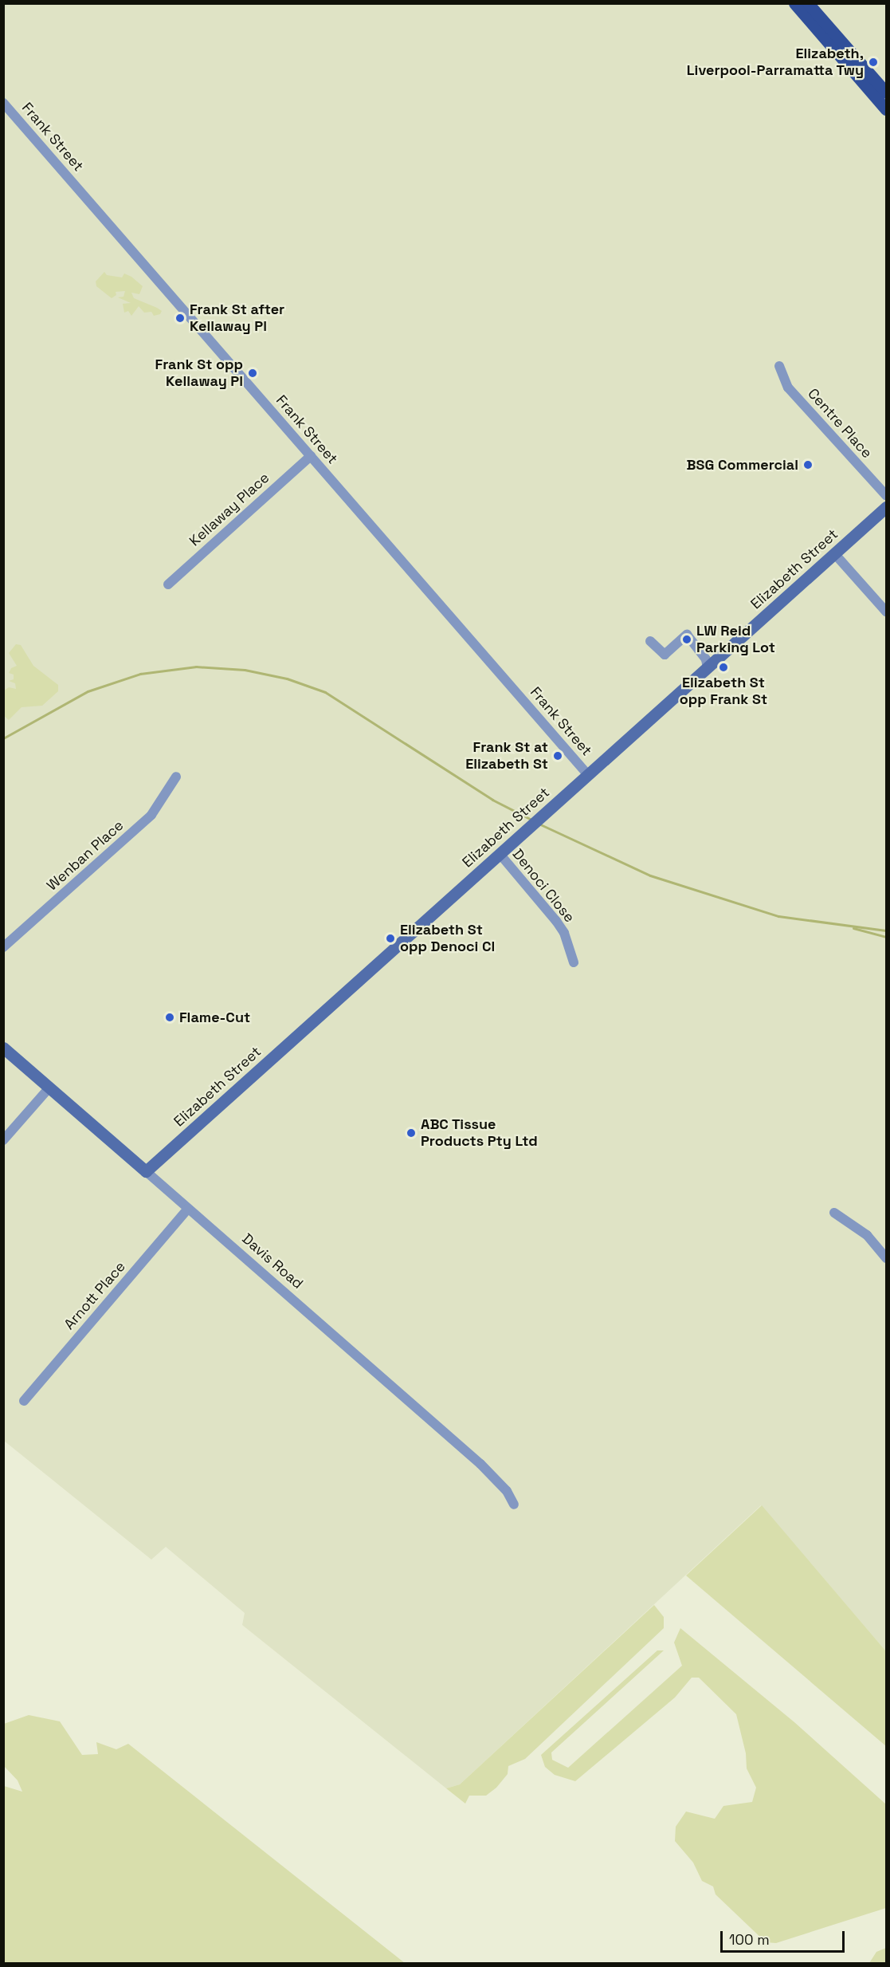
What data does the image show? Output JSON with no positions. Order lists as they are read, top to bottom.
{
  "streets": {
    "street": [
      "Frank Street",
      "Centre Place",
      "Kellaway Place",
      "Elizabeth Street",
      "Wenban Place",
      "Denoci Close",
      "Davis Road",
      "Arnott Place"
    ]
  },
  "crossings": [
    ["Frank Street", "Kellaway Place"],
    ["Frank Street", "Elizabeth Street"],
    ["Elizabeth Street", "Denoci Close"],
    ["Elizabeth Street", "Davis Road"],
    ["Davis Road", "Arnott Place"]
  ],
  "places": [
    "Elizabeth, Liverpool-Parramatta Twy",
    "Frank St after Kellaway Pl",
    "Frank St opp Kellaway Pl",
    "BSG Commercial",
    "LW Reid Parking Lot",
    "Elizabeth St opp Frank St",
    "Frank St at Elizabeth St",
    "Elizabeth St opp Denoci Cl",
    "Flame-Cut",
    "ABC Tissue Products Pty Ltd"
  ],
  "scale_bar": "100 m"
}
